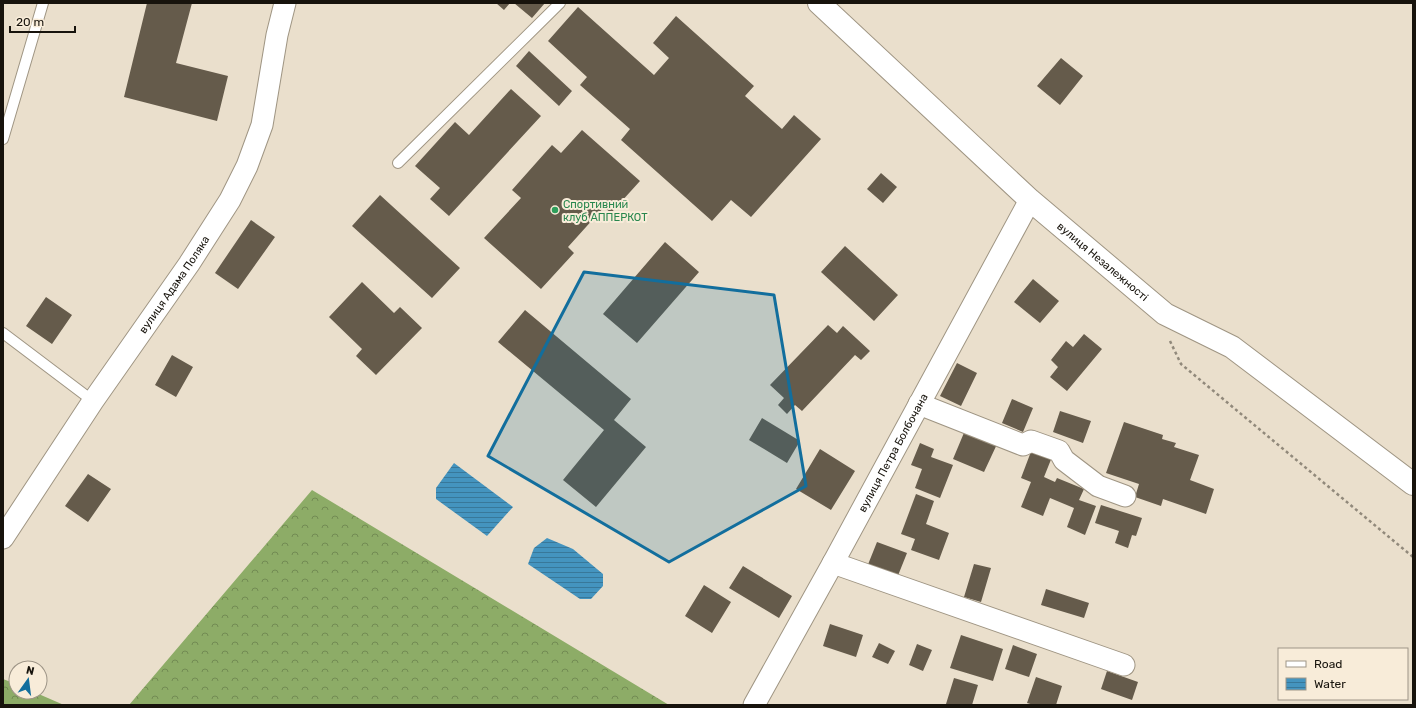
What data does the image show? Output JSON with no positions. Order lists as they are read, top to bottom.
{
  "streets": {
    "main road": ["вулиця Незалежності"],
    "street": ["вулиця Адама Поляка", "вулиця Петра Болбочана"]
  },
  "crossings": [
    ["вулиця Незалежності", "вулиця Петра Болбочана"]
  ],
  "places": ["Спортивний клуб АППЕРКОТ"],
  "legend": ["Road", "Water"],
  "scale_bar": "20 m",
  "north": "top"
}
